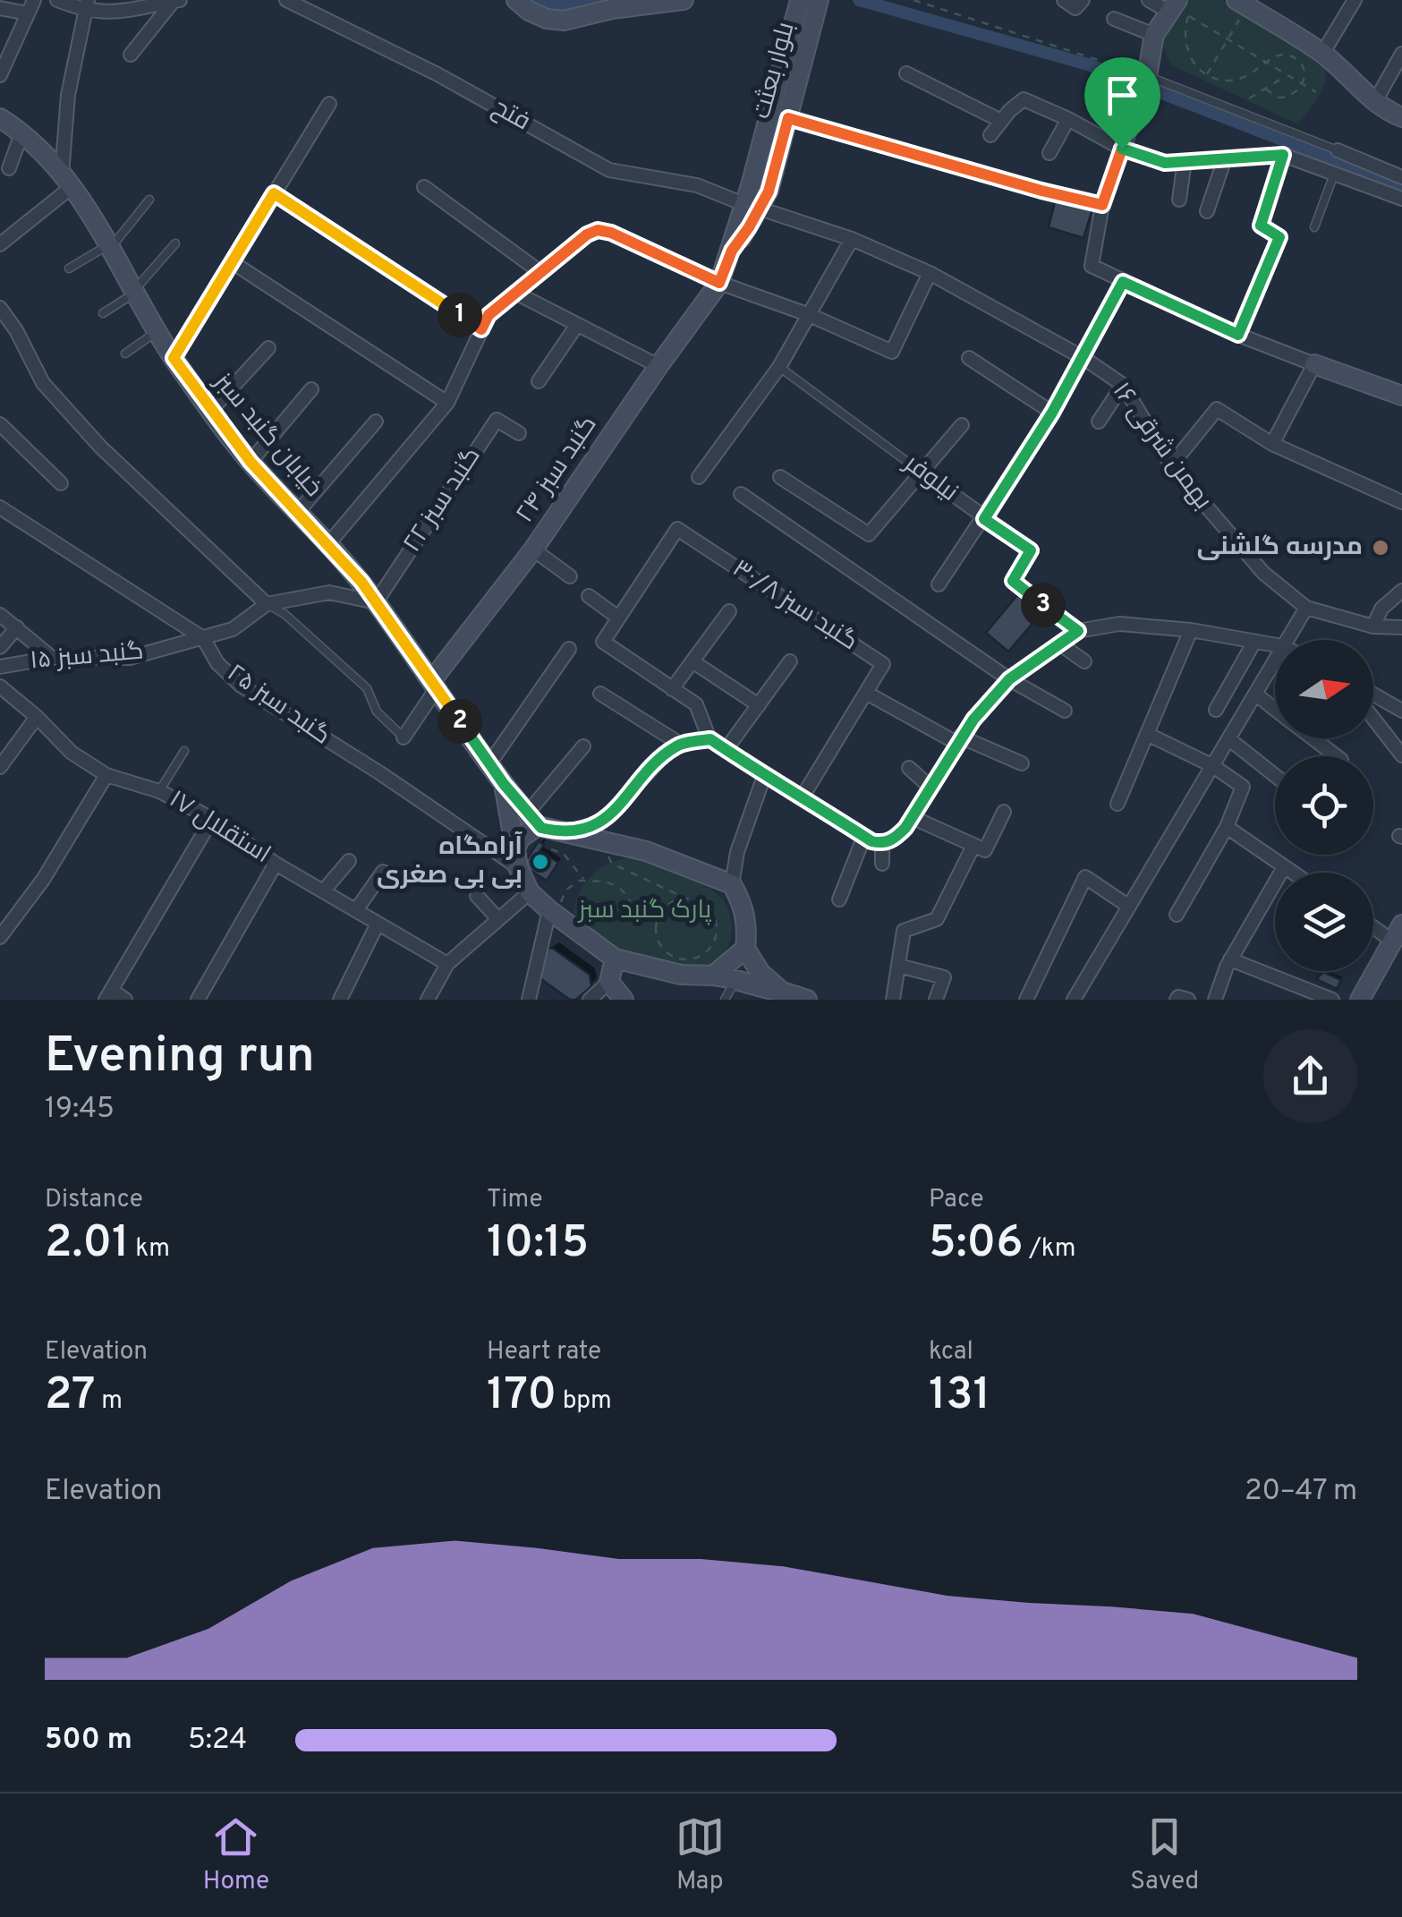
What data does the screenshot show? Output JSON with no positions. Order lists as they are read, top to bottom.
{
  "streets": {
    "main road": ["بلوار بعثت", "خیابان گنبد سبز", "گنبد سبز ۲۴"],
    "street": [
      "فتح",
      "بهمن شرقی ۱۶",
      "نیلوفر",
      "گنبد سبز ۲۲",
      "گنبد سبز ۳۰/۸",
      "گنبد سبز ۱۵",
      "گنبد سبز ۲۵",
      "استقلال ۱۷"
    ]
  },
  "crossings": [
    ["بلوار بعثت", "فتح"],
    ["بلوار بعثت", "بهمن شرقی ۱۶"],
    ["بلوار بعثت", "گنبد سبز ۲۴"],
    ["فتح", "بهمن شرقی ۱۶"],
    ["خیابان گنبد سبز", "گنبد سبز ۲۴"],
    ["خیابان گنبد سبز", "گنبد سبز ۲۲"],
    ["خیابان گنبد سبز", "گنبد سبز ۱۵"],
    ["خیابان گنبد سبز", "گنبد سبز ۲۵"],
    ["گنبد سبز ۲۲", "گنبد سبز ۱۵"],
    ["گنبد سبز ۱۵", "گنبد سبز ۲۵"]
  ],
  "parks": ["پارک گنبد سبز"],
  "places": ["مدرسه گلشنی", "آرامگاه بی بی صغری"],
  "north": "right",
  "page": {
    "pins": ["1", "3", "2"],
    "heading": ["Evening run", "19:45"],
    "stats": [
      ["Distance", "2.01 km"],
      ["Time", "10:15"],
      ["Pace", "5:06 /km"],
      ["Elevation", "27 m"],
      ["Heart rate", "170 bpm"],
      ["kcal", "131"]
    ],
    "chart": ["Elevation", "20–47 m"],
    "list": [
      {
        "name": "500 m",
        "note": "5:24"
      }
    ],
    "tabs": ["Home", "Map", "Saved"]
  }
}
